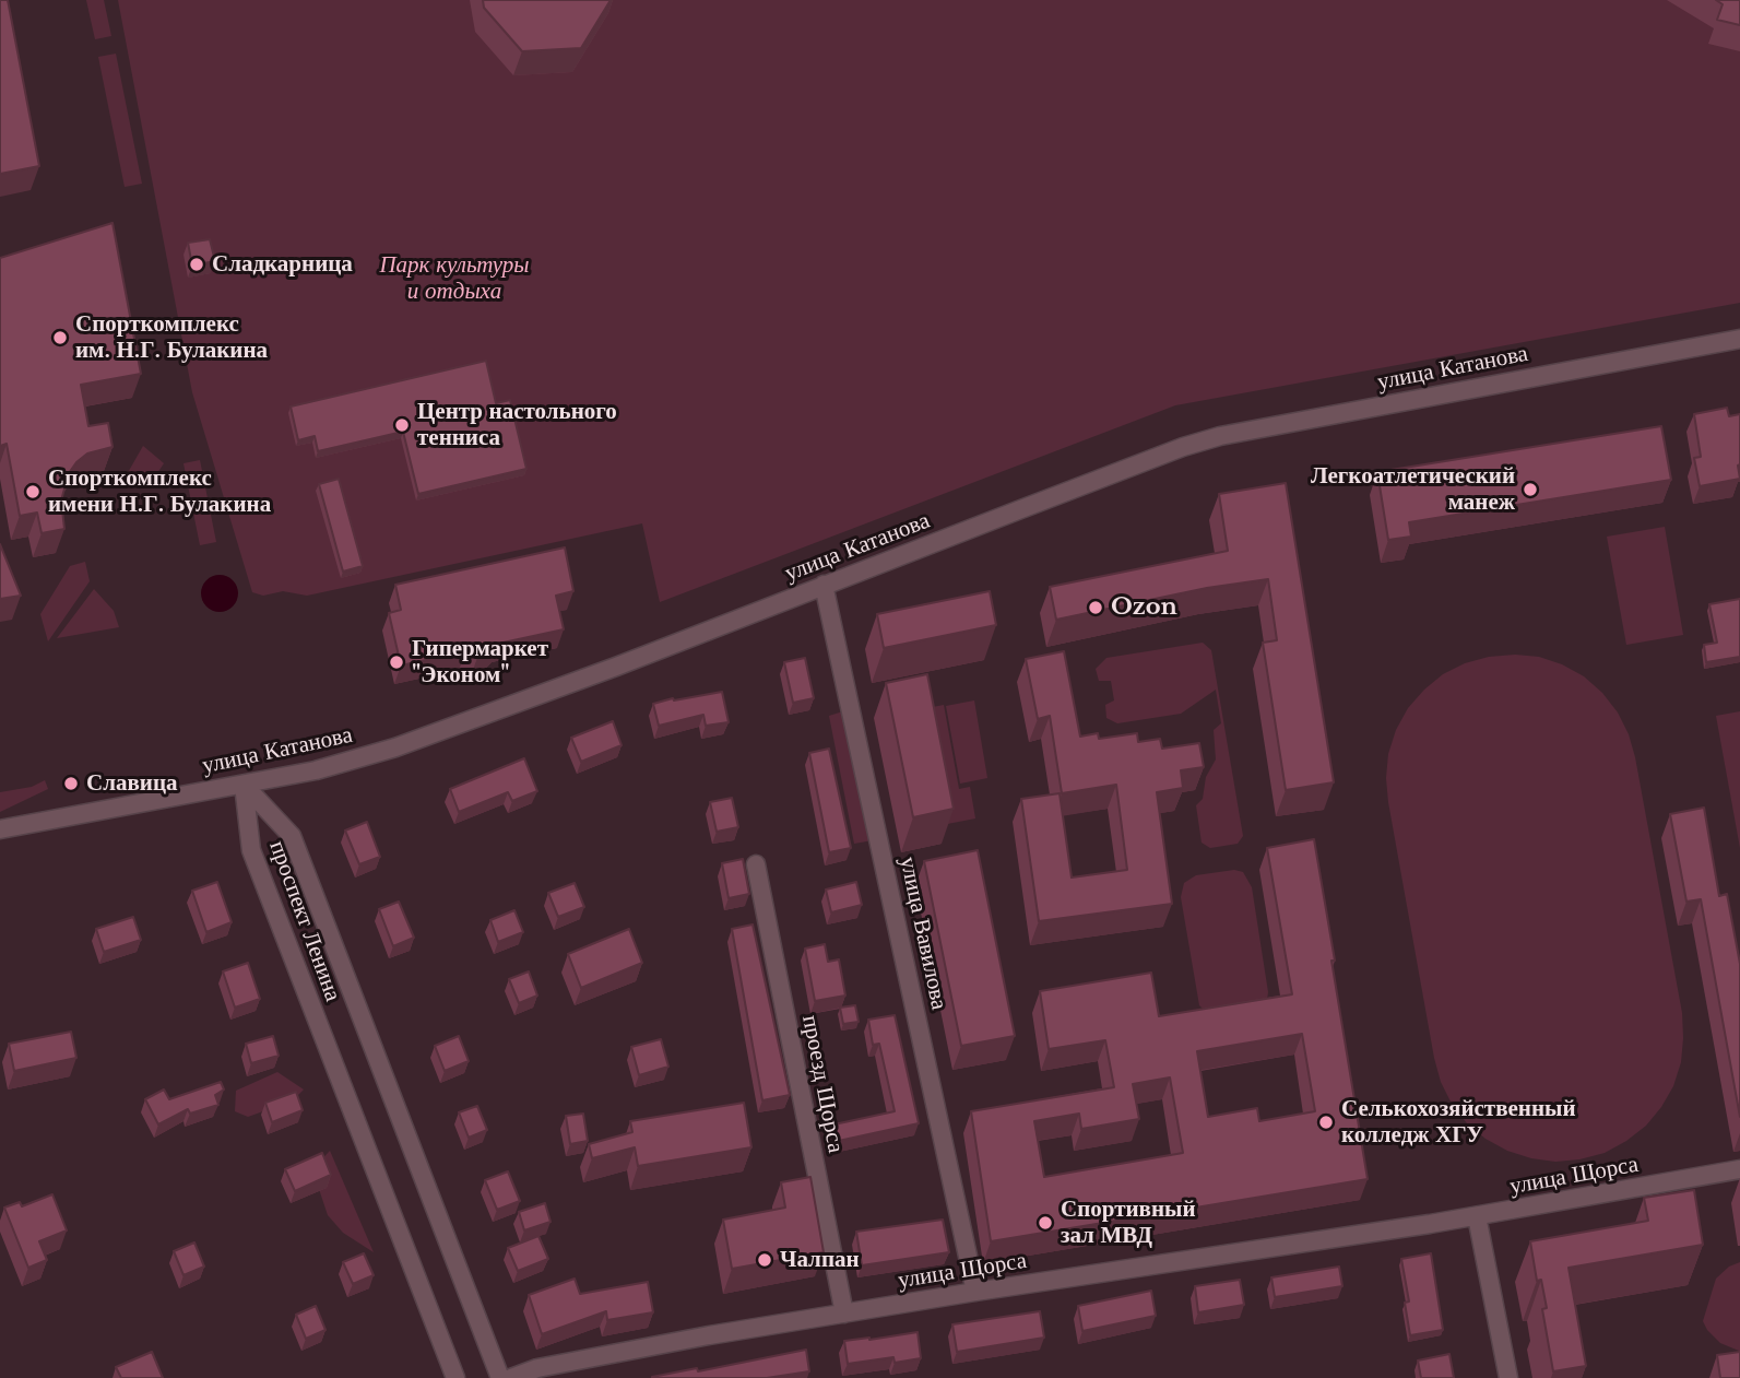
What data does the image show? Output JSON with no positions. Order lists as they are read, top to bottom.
{
  "streets": {
    "street": [
      "улица Катанова",
      "проспект Ленина",
      "улица Вавилова",
      "проезд Щорса",
      "улица Щорса"
    ]
  },
  "crossings": [
    ["улица Катанова", "проспект Ленина"],
    ["улица Катанова", "улица Вавилова"],
    ["улица Вавилова", "улица Щорса"],
    ["проезд Щорса", "улица Щорса"]
  ],
  "parks": ["Парк культуры и отдыха"],
  "places": [
    "Сладкарница",
    "Спорткомплекс им. Н.Г. Булакина",
    "Центр настольного тенниса",
    "Легкоатлетический манеж",
    "Спорткомплекс имени Н.Г. Булакина",
    "Ozon",
    "Гипермаркет \"Эконом\"",
    "Славица",
    "Селькохозяйственный колледж ХГУ",
    "Спортивный зал МВД",
    "Чалпан"
  ]
}
